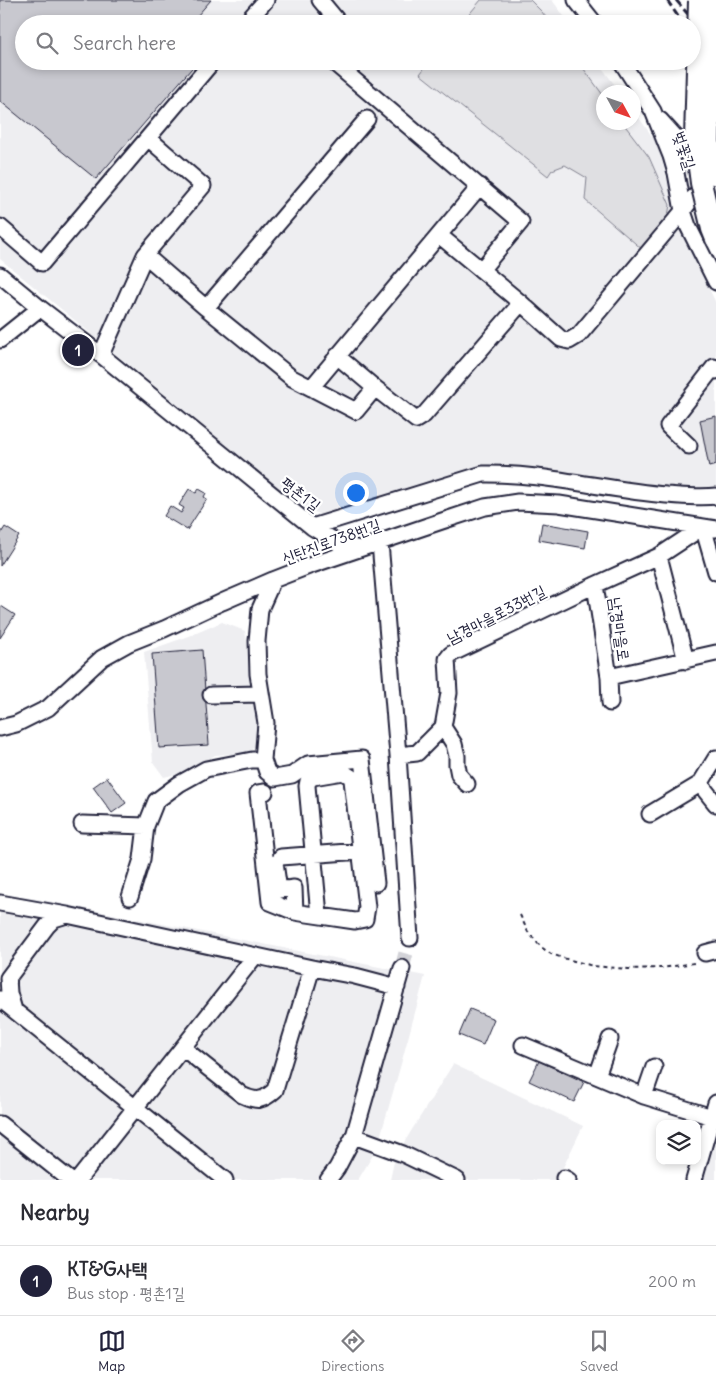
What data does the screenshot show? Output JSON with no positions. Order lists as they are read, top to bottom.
{
  "streets": {
    "street": [
      "벚꽃길",
      "평촌1길",
      "신탄진로738번길",
      "남경마을로33번길",
      "남경마을로"
    ]
  },
  "crossings": [
    ["남경마을로33번길", "남경마을로"]
  ],
  "north": "bottom right",
  "page": {
    "search": "Search here",
    "pins": "1",
    "heading": "Nearby",
    "list": [
      {
        "mark": "1",
        "name": "KT&G사택",
        "note": "Bus stop · 평촌1길",
        "value": "200 m"
      }
    ],
    "nav": ["Map", "Directions", "Saved"]
  }
}
